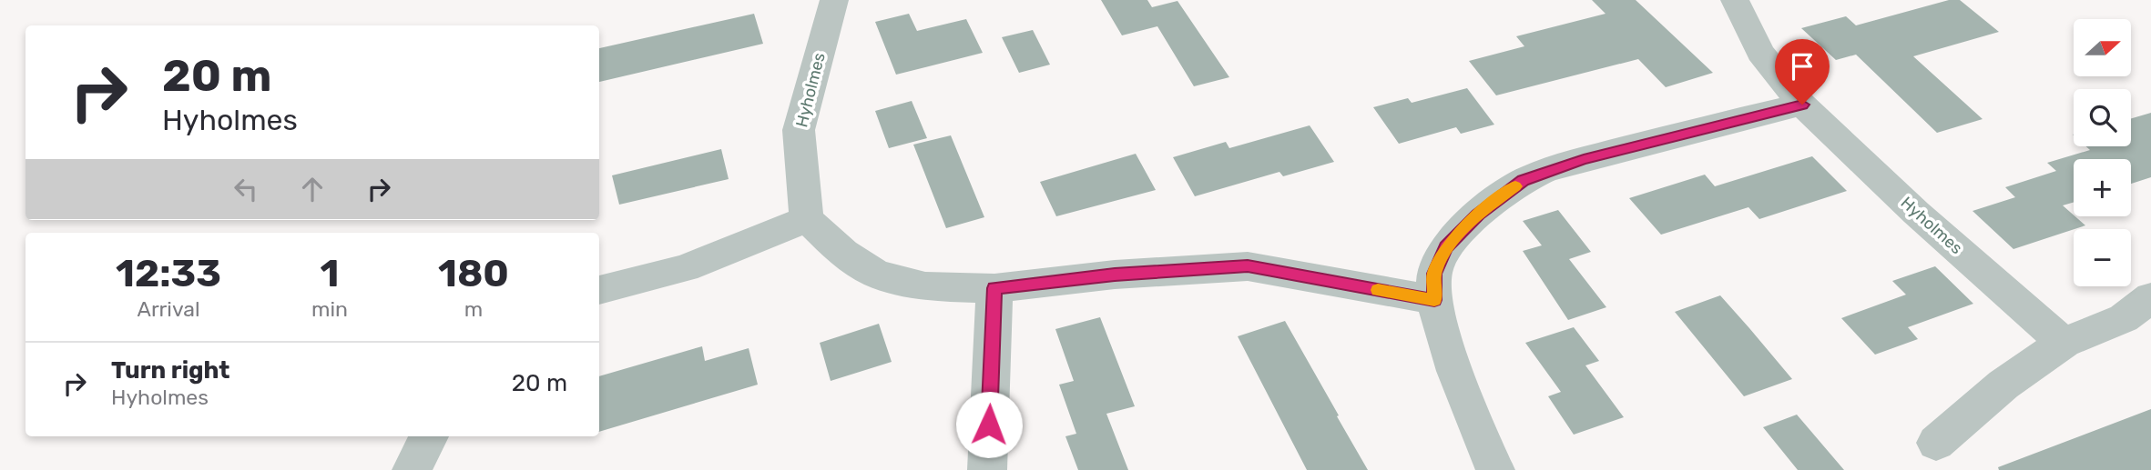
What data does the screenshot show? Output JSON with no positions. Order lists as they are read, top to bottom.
{
  "streets": {
    "street": ["Hyholmes"]
  },
  "north": "right",
  "page": {
    "map_buttons": ["+", "−"],
    "turn": ["20 m", "Hyholmes"],
    "eta": [
      "12:33",
      "Arrival",
      "1",
      "min",
      "180",
      "m"
    ],
    "list": [
      {
        "name": "Turn right",
        "note": "Hyholmes",
        "value": "20 m"
      }
    ]
  }
}
